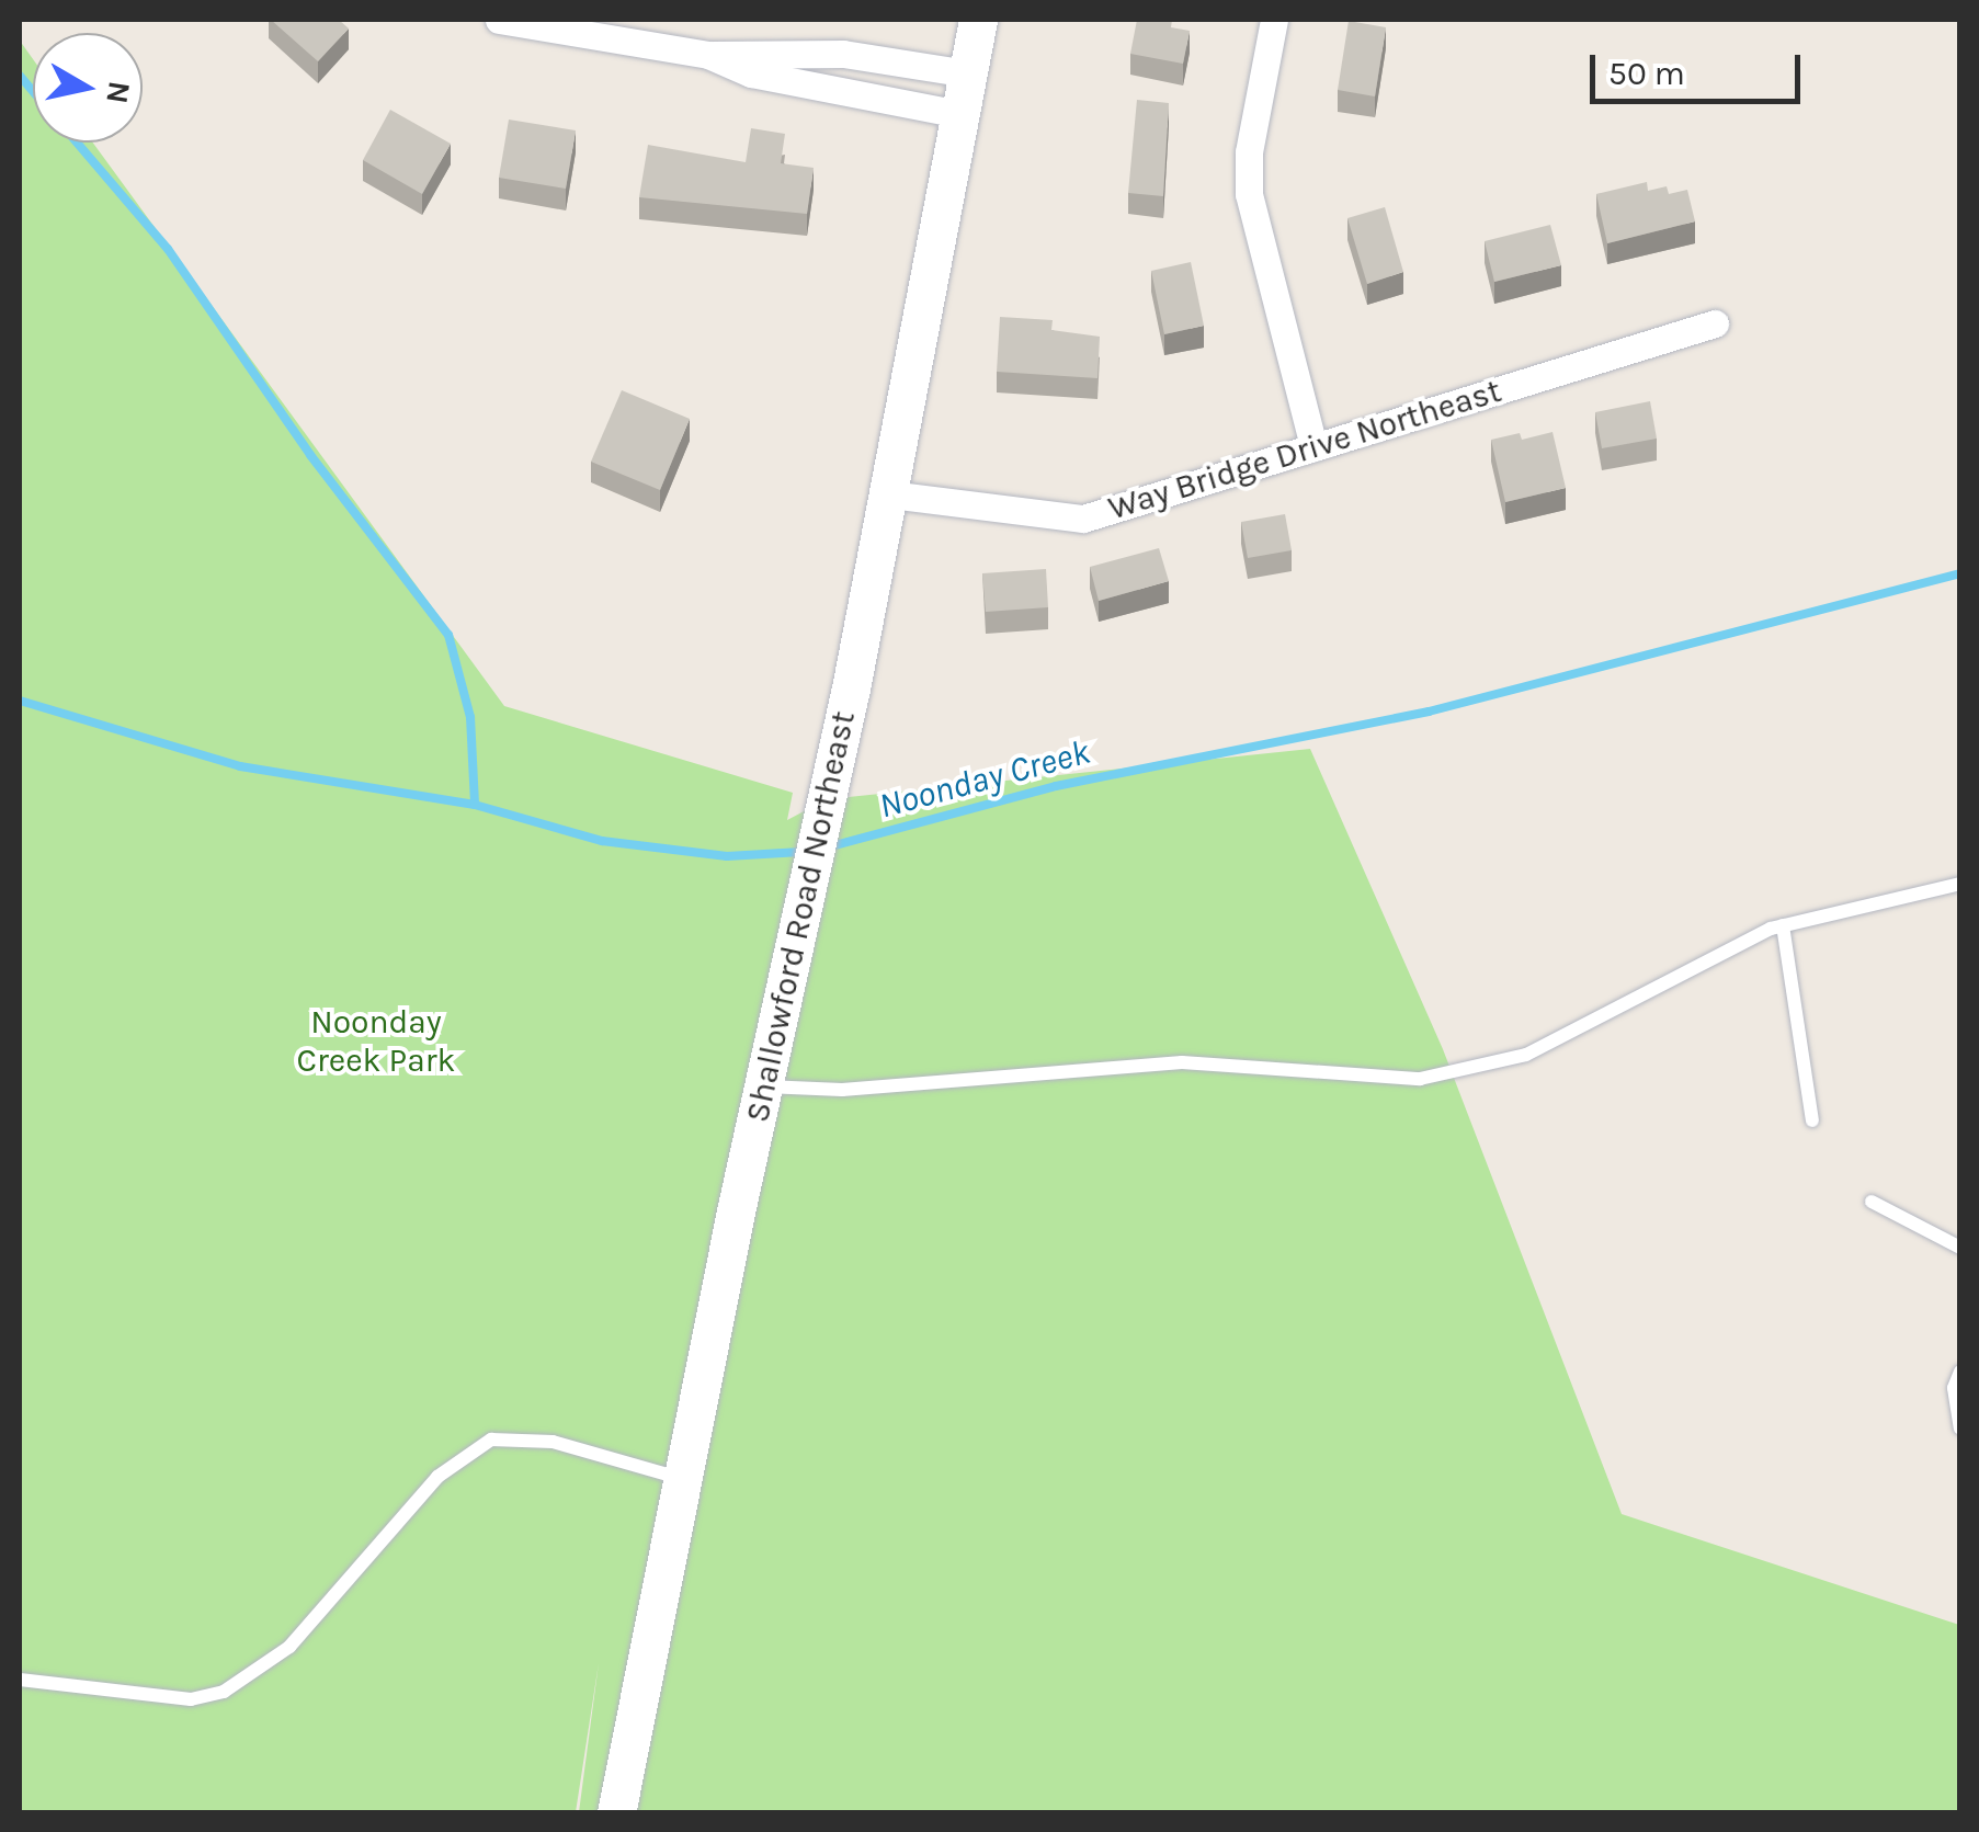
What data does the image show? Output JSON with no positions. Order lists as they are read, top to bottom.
{
  "streets": {
    "street": ["Way Bridge Drive Northeast", "Shallowford Road Northeast"]
  },
  "crossings": [
    ["Way Bridge Drive Northeast", "Shallowford Road Northeast"]
  ],
  "water": ["Noonday Creek"],
  "parks": ["Noonday Creek Park"],
  "scale_bar": "50 m",
  "north": "right"
}
